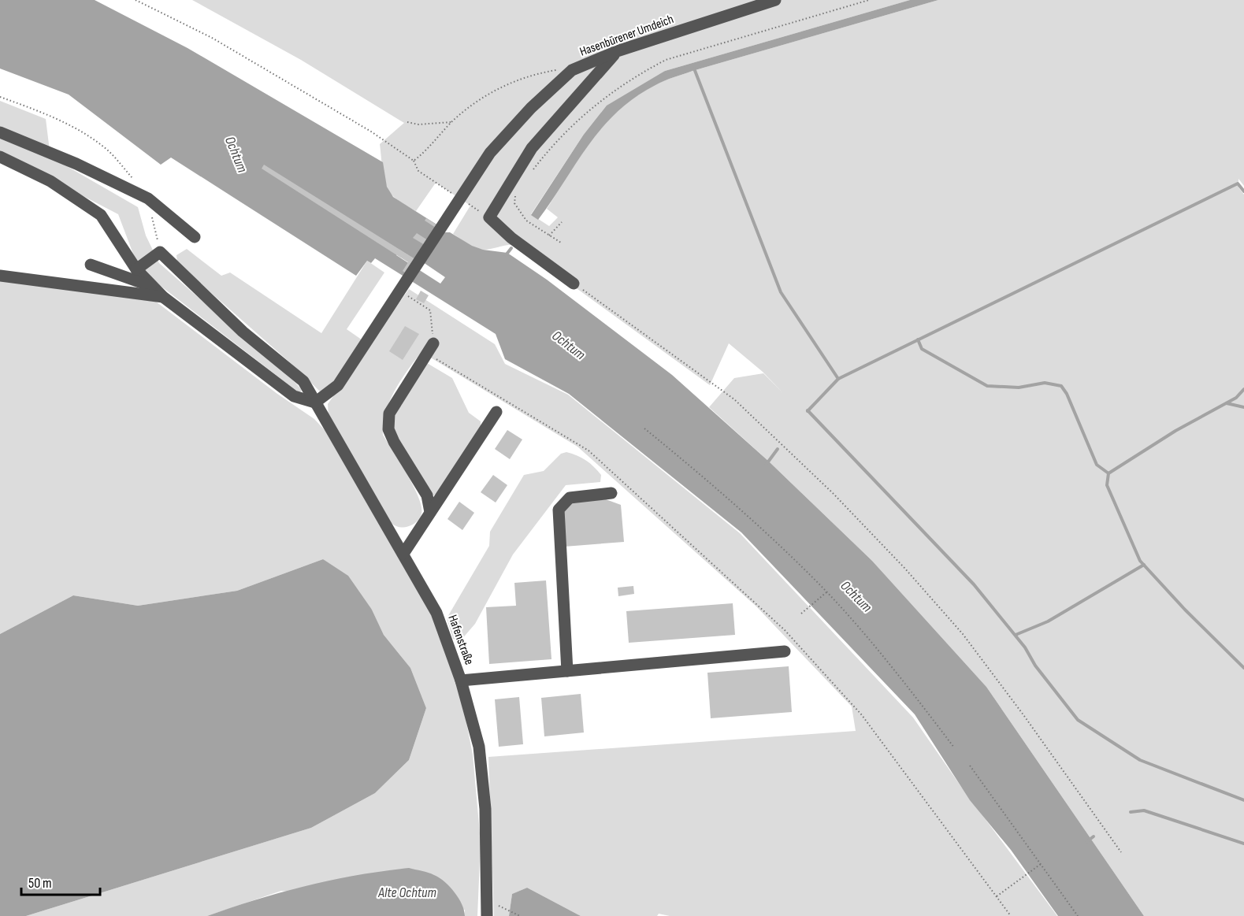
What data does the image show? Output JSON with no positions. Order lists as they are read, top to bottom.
{
  "streets": {
    "street": ["Hasenbürener Umdeich", "Hafenstraße"]
  },
  "crossings": [
    ["Hasenbürener Umdeich", "Hafenstraße"]
  ],
  "water": ["Ochtum", "Alte Ochtum"],
  "scale_bar": "50 m"
}
